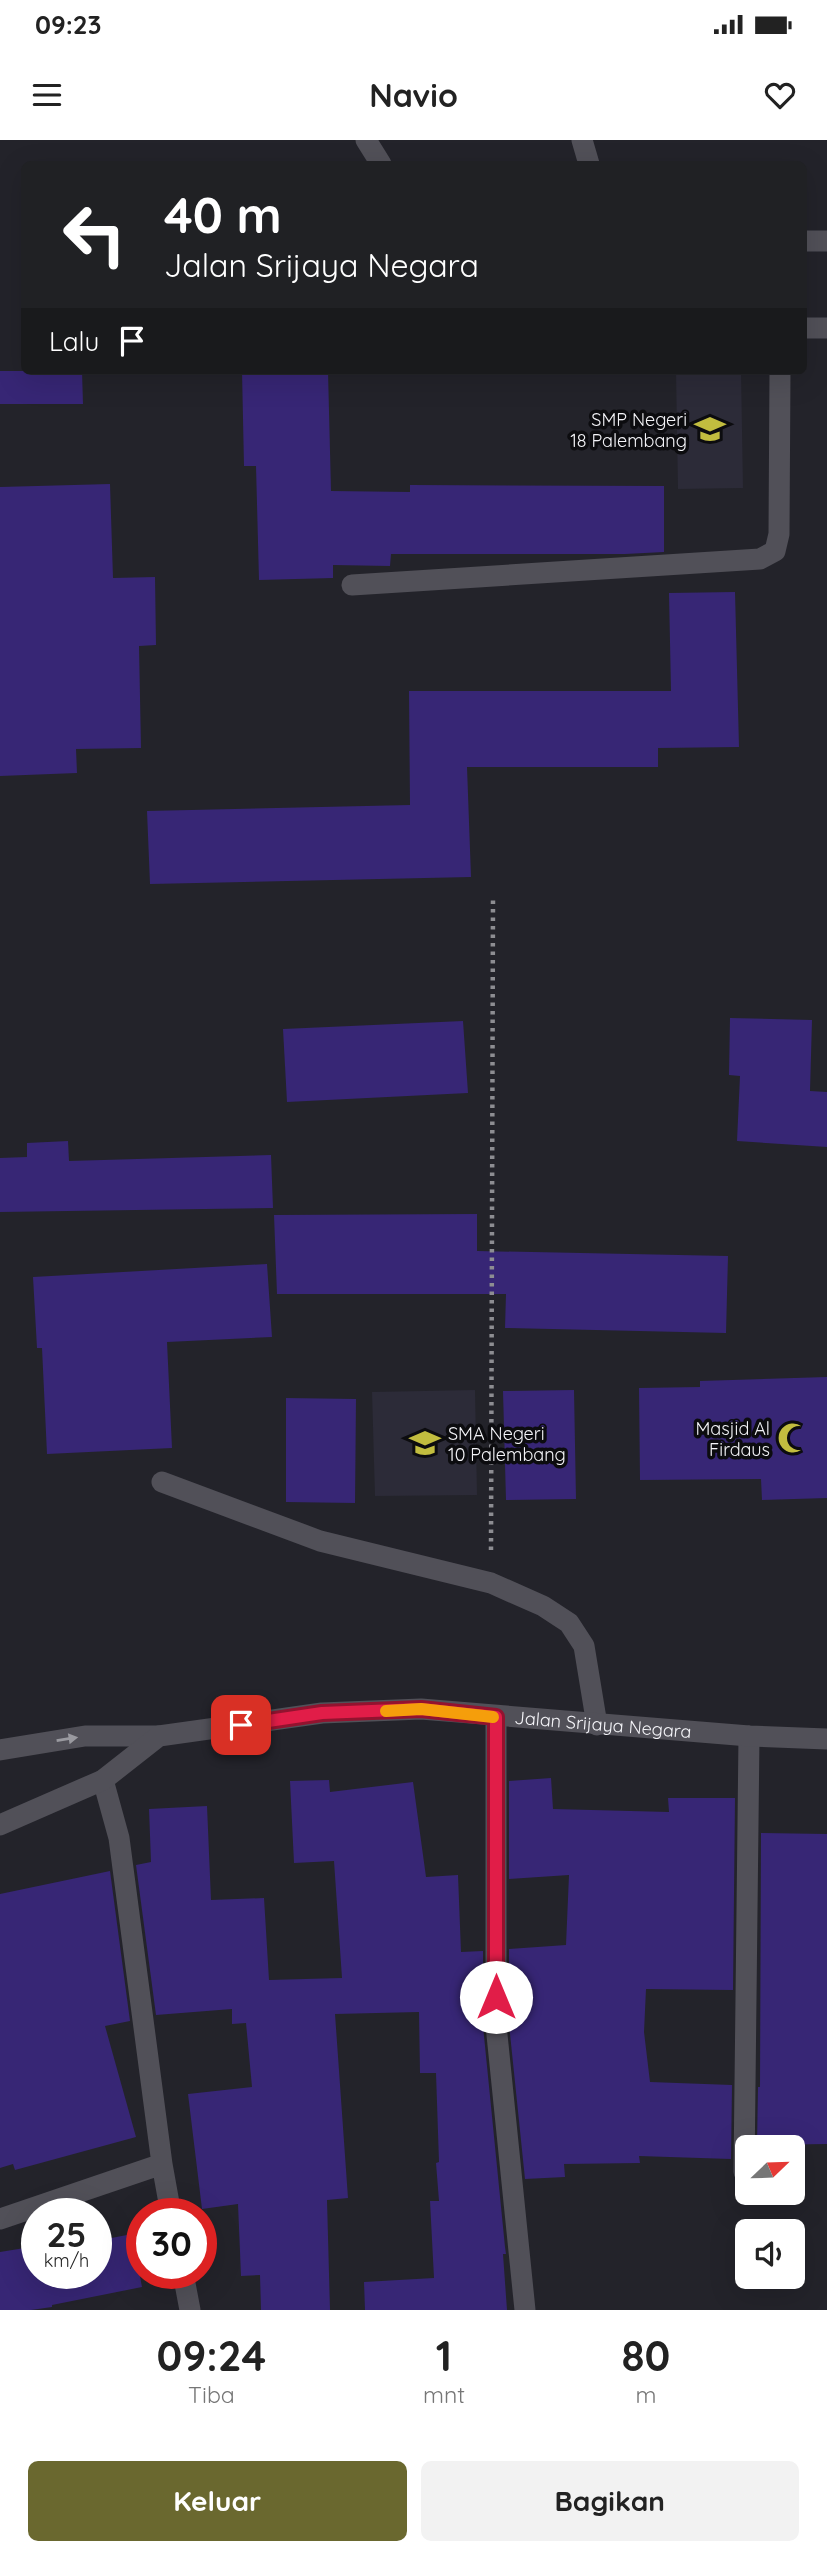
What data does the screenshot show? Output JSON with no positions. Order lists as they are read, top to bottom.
{
  "streets": {
    "street": ["Jalan Srijaya Negara"]
  },
  "places": {
    "school or university": ["SMP Negeri 18 Palembang", "SMA Negeri 10 Palembang"],
    "mosque": ["Masjid Al Firdaus"]
  },
  "north": "top right",
  "page": {
    "status": "09:23",
    "header": "Navio",
    "turn": ["40 m", "Jalan Srijaya Negara"],
    "then": "Lalu",
    "speed": "25 km/h",
    "limit": "30",
    "eta": [
      "09:24",
      "Tiba",
      "1",
      "mnt",
      "80",
      "m"
    ],
    "buttons": ["Keluar", "Bagikan"]
  }
}
